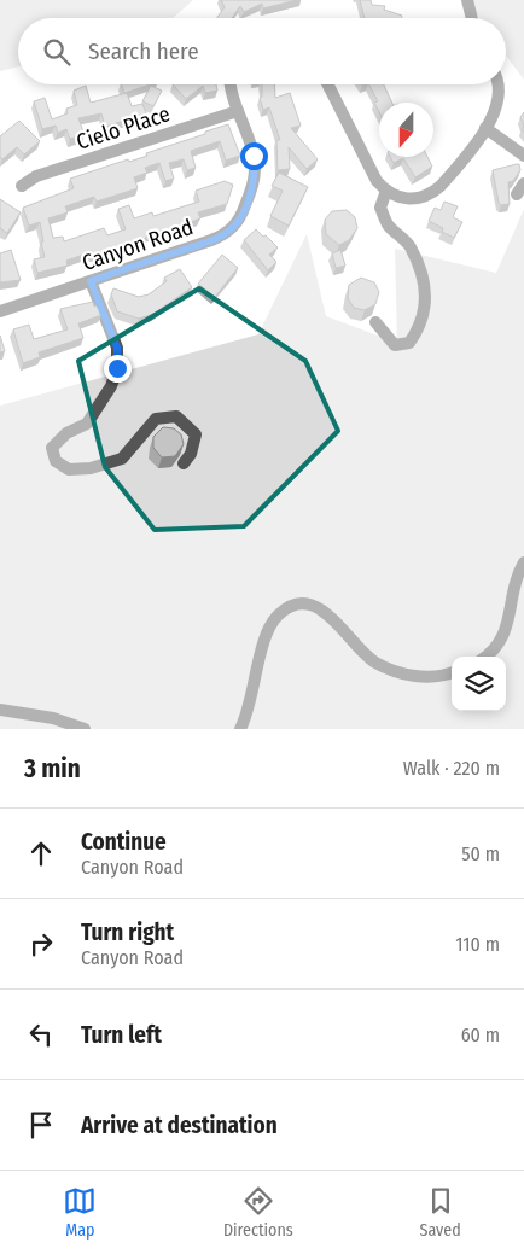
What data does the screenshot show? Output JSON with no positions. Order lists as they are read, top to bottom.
{
  "streets": {
    "street": ["Cielo Place", "Canyon Road"]
  },
  "crossings": [
    ["Cielo Place", "Canyon Road"]
  ],
  "north": "bottom",
  "page": {
    "search": "Search here",
    "heading": ["3 min", "Walk · 220 m"],
    "list": [
      ["Continue", "Canyon Road", "50 m"],
      ["Turn right", "Canyon Road", "110 m"],
      ["Turn left", "60 m"],
      "Arrive at destination"
    ],
    "nav": ["Map", "Directions", "Saved"]
  }
}
